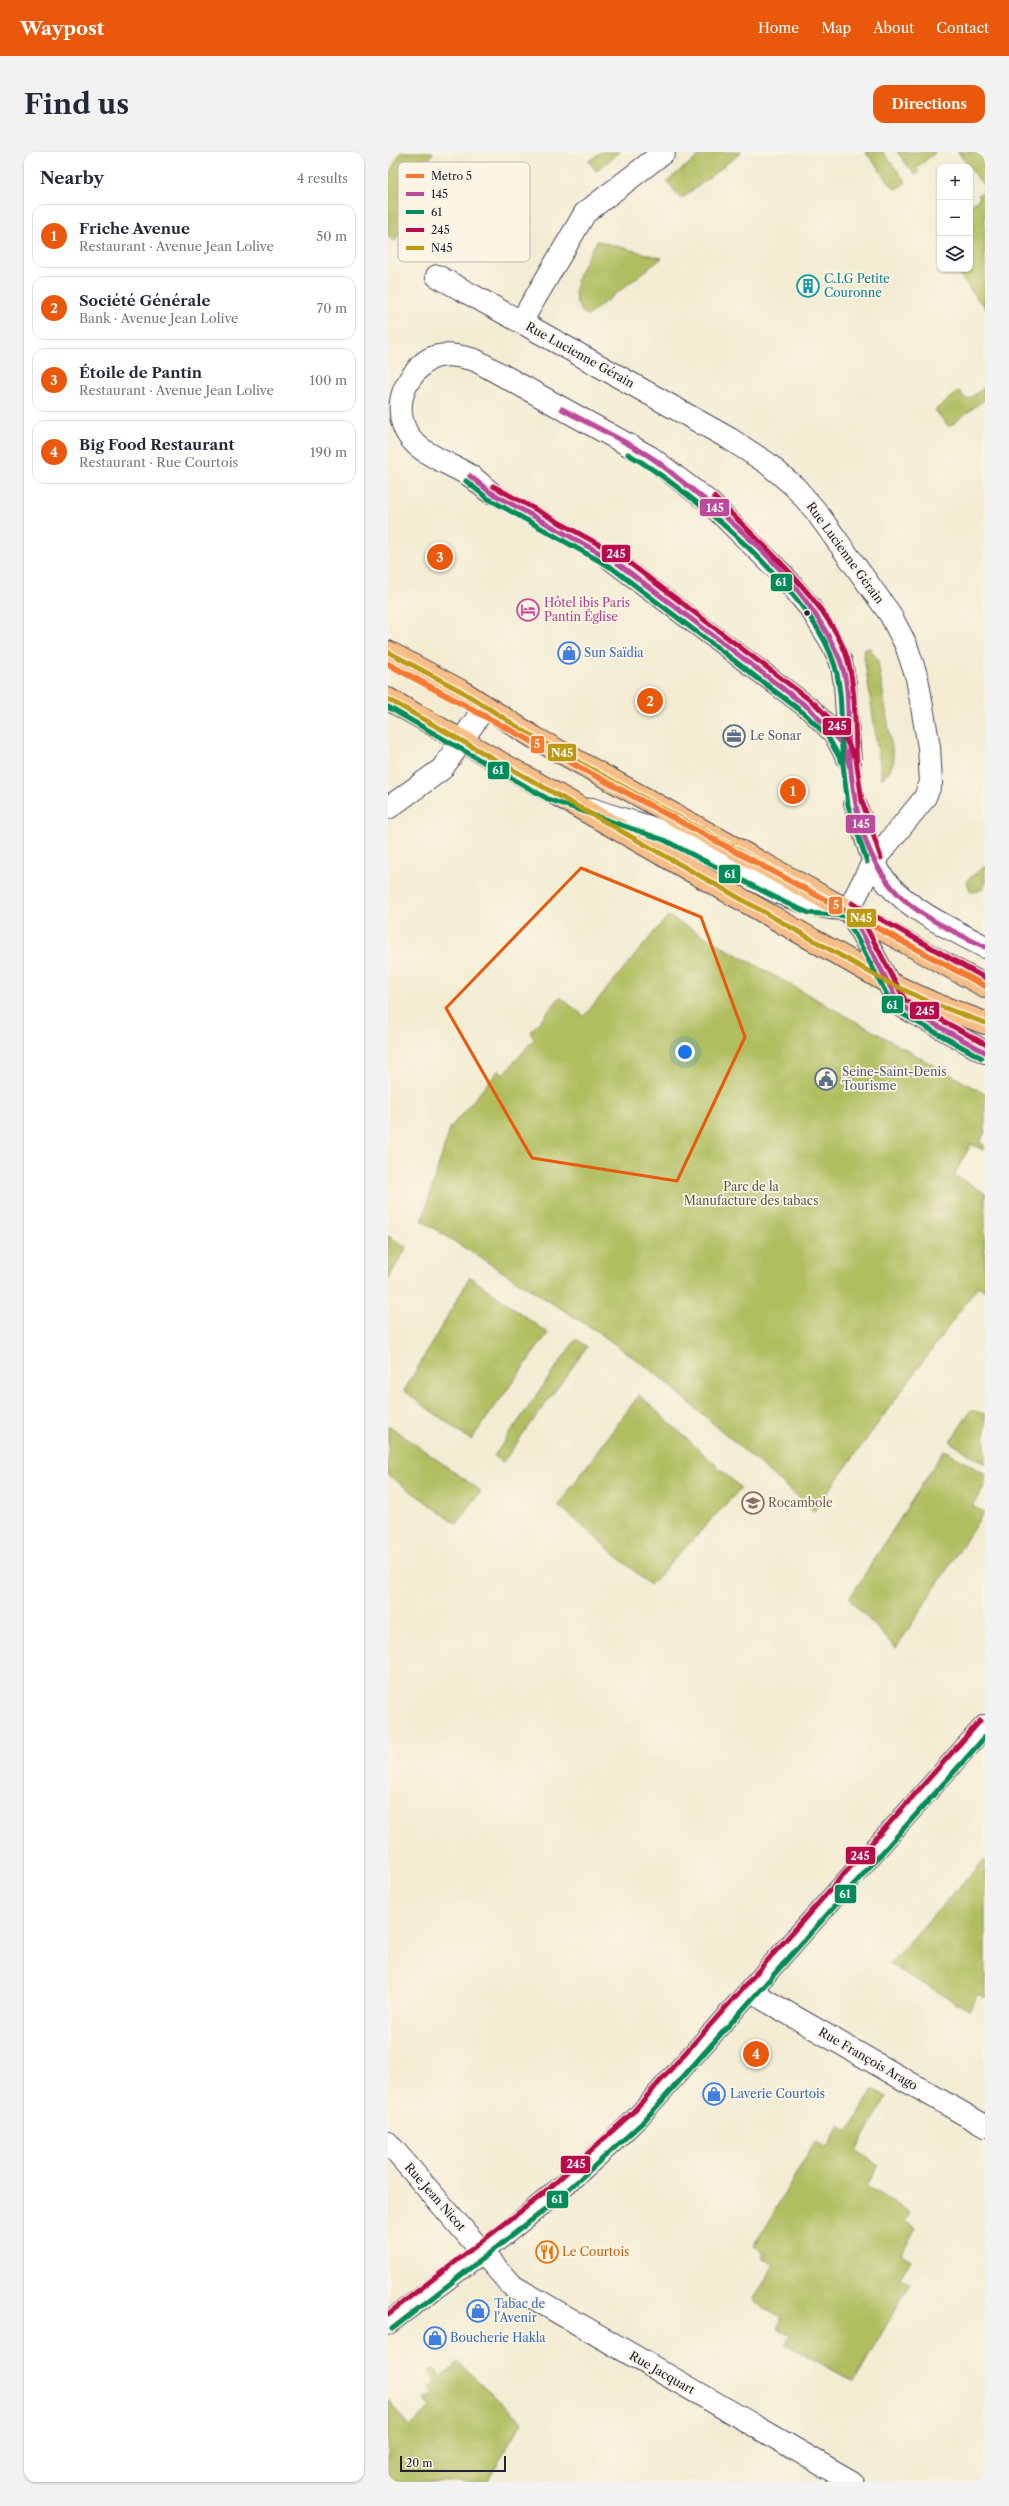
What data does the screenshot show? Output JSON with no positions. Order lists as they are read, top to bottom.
{
  "streets": {
    "street": [
      "Rue Lucienne Gérain",
      "Rue François Arago",
      "Rue Jean Nicot",
      "Rue Jacquart"
    ]
  },
  "crossings": [
    ["Rue Jean Nicot", "Rue Jacquart"]
  ],
  "parks": ["Parc de la Manufacture des tabacs"],
  "places": {
    "building": ["C.I.G Petite Couronne"],
    "hotel": ["Hôtel ibis Paris Pantin Église"],
    "shop": [
      "Sun Saïdia",
      "Laverie Courtois",
      "Tabac de l'Avenir",
      "Boucherie Hakla"
    ],
    "office": ["Le Sonar"],
    "public building": ["Seine-Saint-Denis Tourisme"],
    "school or university": ["Rocambole"],
    "restaurant": ["Le Courtois"]
  },
  "lines": [
    "transit line 145",
    "transit line 61",
    "transit line 245",
    "transit line N45",
    "metro line 5"
  ],
  "legend": [
    "Metro 5",
    "145",
    "61",
    "245",
    "N45"
  ],
  "scale_bar": "20 m",
  "page": {
    "header": "Waypost",
    "nav": [
      "Home",
      "Map",
      "About",
      "Contact"
    ],
    "buttons": "Directions",
    "title": "Find us",
    "heading": ["Nearby", "4 results"],
    "map_buttons": ["+", "−"],
    "list": [
      {
        "mark": "1",
        "name": "Friche Avenue",
        "note": "Restaurant · Avenue Jean Lolive",
        "value": "50 m"
      },
      {
        "mark": "2",
        "name": "Société Générale",
        "note": "Bank · Avenue Jean Lolive",
        "value": "70 m"
      },
      {
        "mark": "3",
        "name": "Étoile de Pantin",
        "note": "Restaurant · Avenue Jean Lolive",
        "value": "100 m"
      },
      {
        "mark": "4",
        "name": "Big Food Restaurant",
        "note": "Restaurant · Rue Courtois",
        "value": "190 m"
      }
    ],
    "pins": [
      "3",
      "2",
      "1",
      "4"
    ],
    "scale": "20 m"
  }
}
